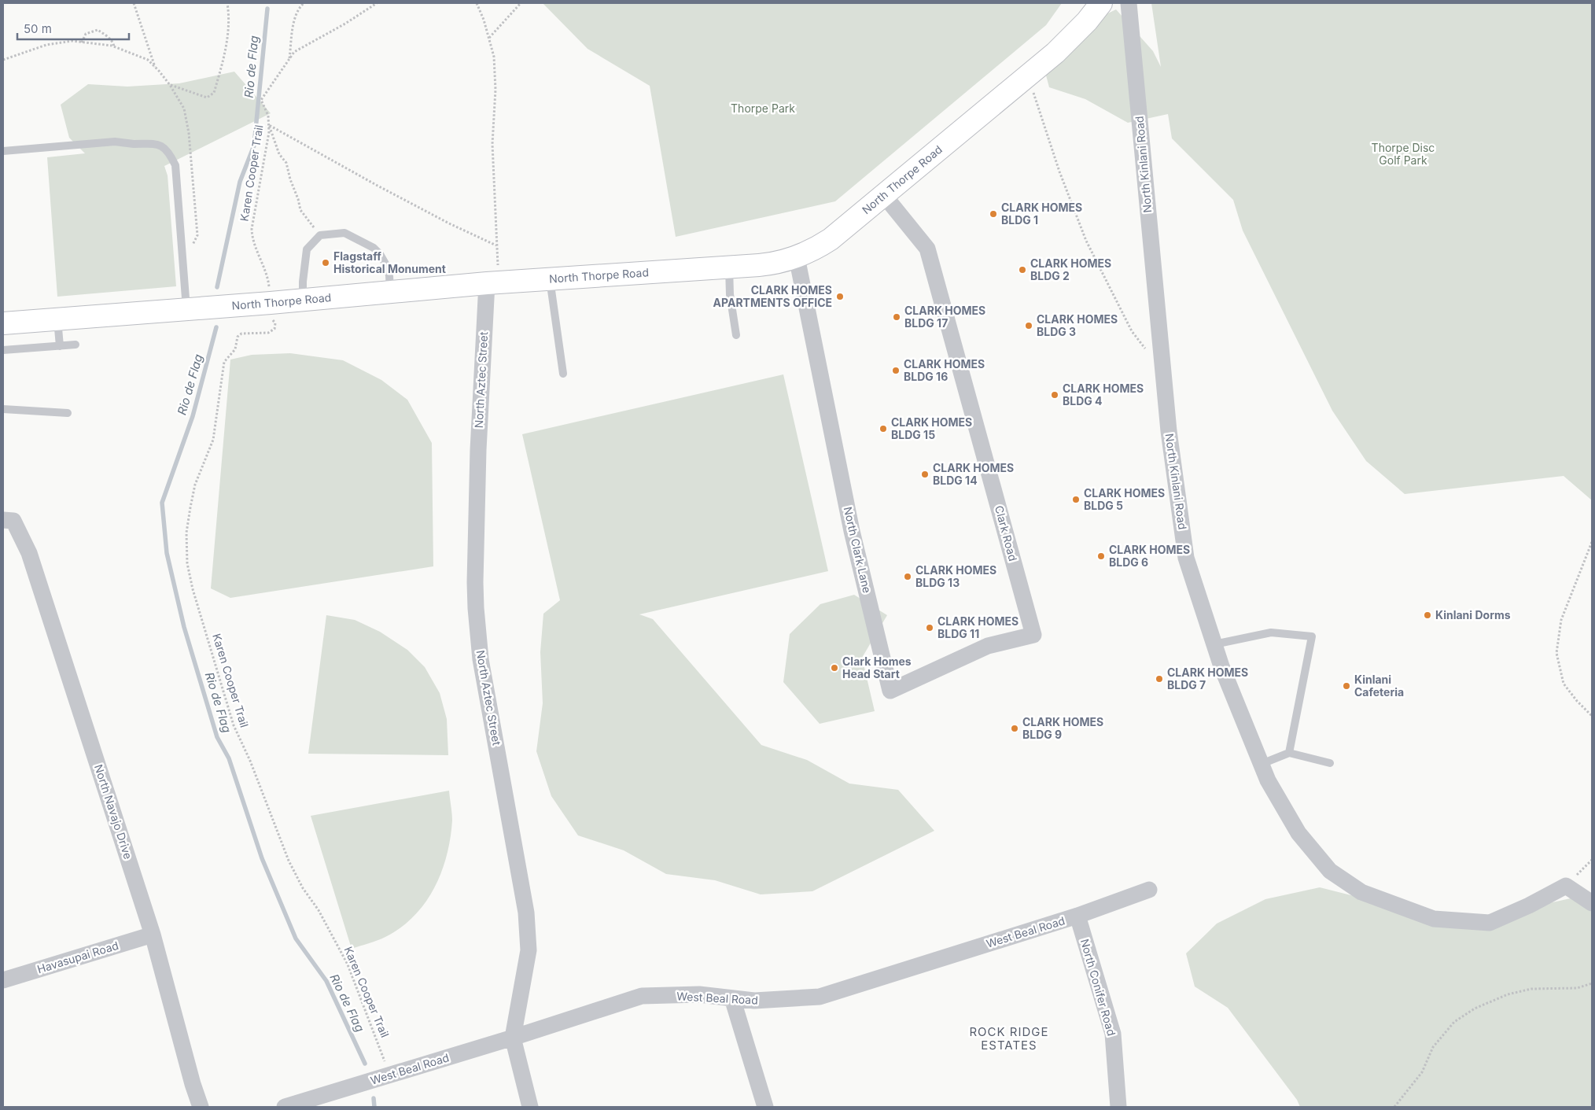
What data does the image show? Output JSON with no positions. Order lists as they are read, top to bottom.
{
  "streets": {
    "street": [
      "North Kinlani Road",
      "North Thorpe Road",
      "North Aztec Street",
      "Clark Road",
      "North Clark Lane",
      "North Navajo Drive",
      "West Beal Road",
      "Havasupai Road",
      "North Conifer Road"
    ],
    "path": ["Karen Cooper Trail"]
  },
  "crossings": [
    ["North Thorpe Road", "North Aztec Street"],
    ["North Thorpe Road", "Clark Road"],
    ["North Thorpe Road", "North Clark Lane"],
    ["North Aztec Street", "West Beal Road"],
    ["Clark Road", "North Clark Lane"],
    ["North Navajo Drive", "Havasupai Road"],
    ["West Beal Road", "North Conifer Road"]
  ],
  "districts": ["ROCK RIDGE ESTATES"],
  "water": ["Rio de Flag"],
  "parks": ["Thorpe Park", "Thorpe Disc Golf Park"],
  "places": [
    "CLARK HOMES BLDG 1",
    "Flagstaff Historical Monument",
    "CLARK HOMES BLDG 2",
    "CLARK HOMES APARTMENTS OFFICE",
    "CLARK HOMES BLDG 17",
    "CLARK HOMES BLDG 3",
    "CLARK HOMES BLDG 16",
    "CLARK HOMES BLDG 4",
    "CLARK HOMES BLDG 15",
    "CLARK HOMES BLDG 14",
    "CLARK HOMES BLDG 5",
    "CLARK HOMES BLDG 6",
    "CLARK HOMES BLDG 13",
    "Kinlani Dorms",
    "CLARK HOMES BLDG 11",
    "Clark Homes Head Start",
    "CLARK HOMES BLDG 7",
    "Kinlani Cafeteria",
    "CLARK HOMES BLDG 9"
  ],
  "scale_bar": "50 m"
}
